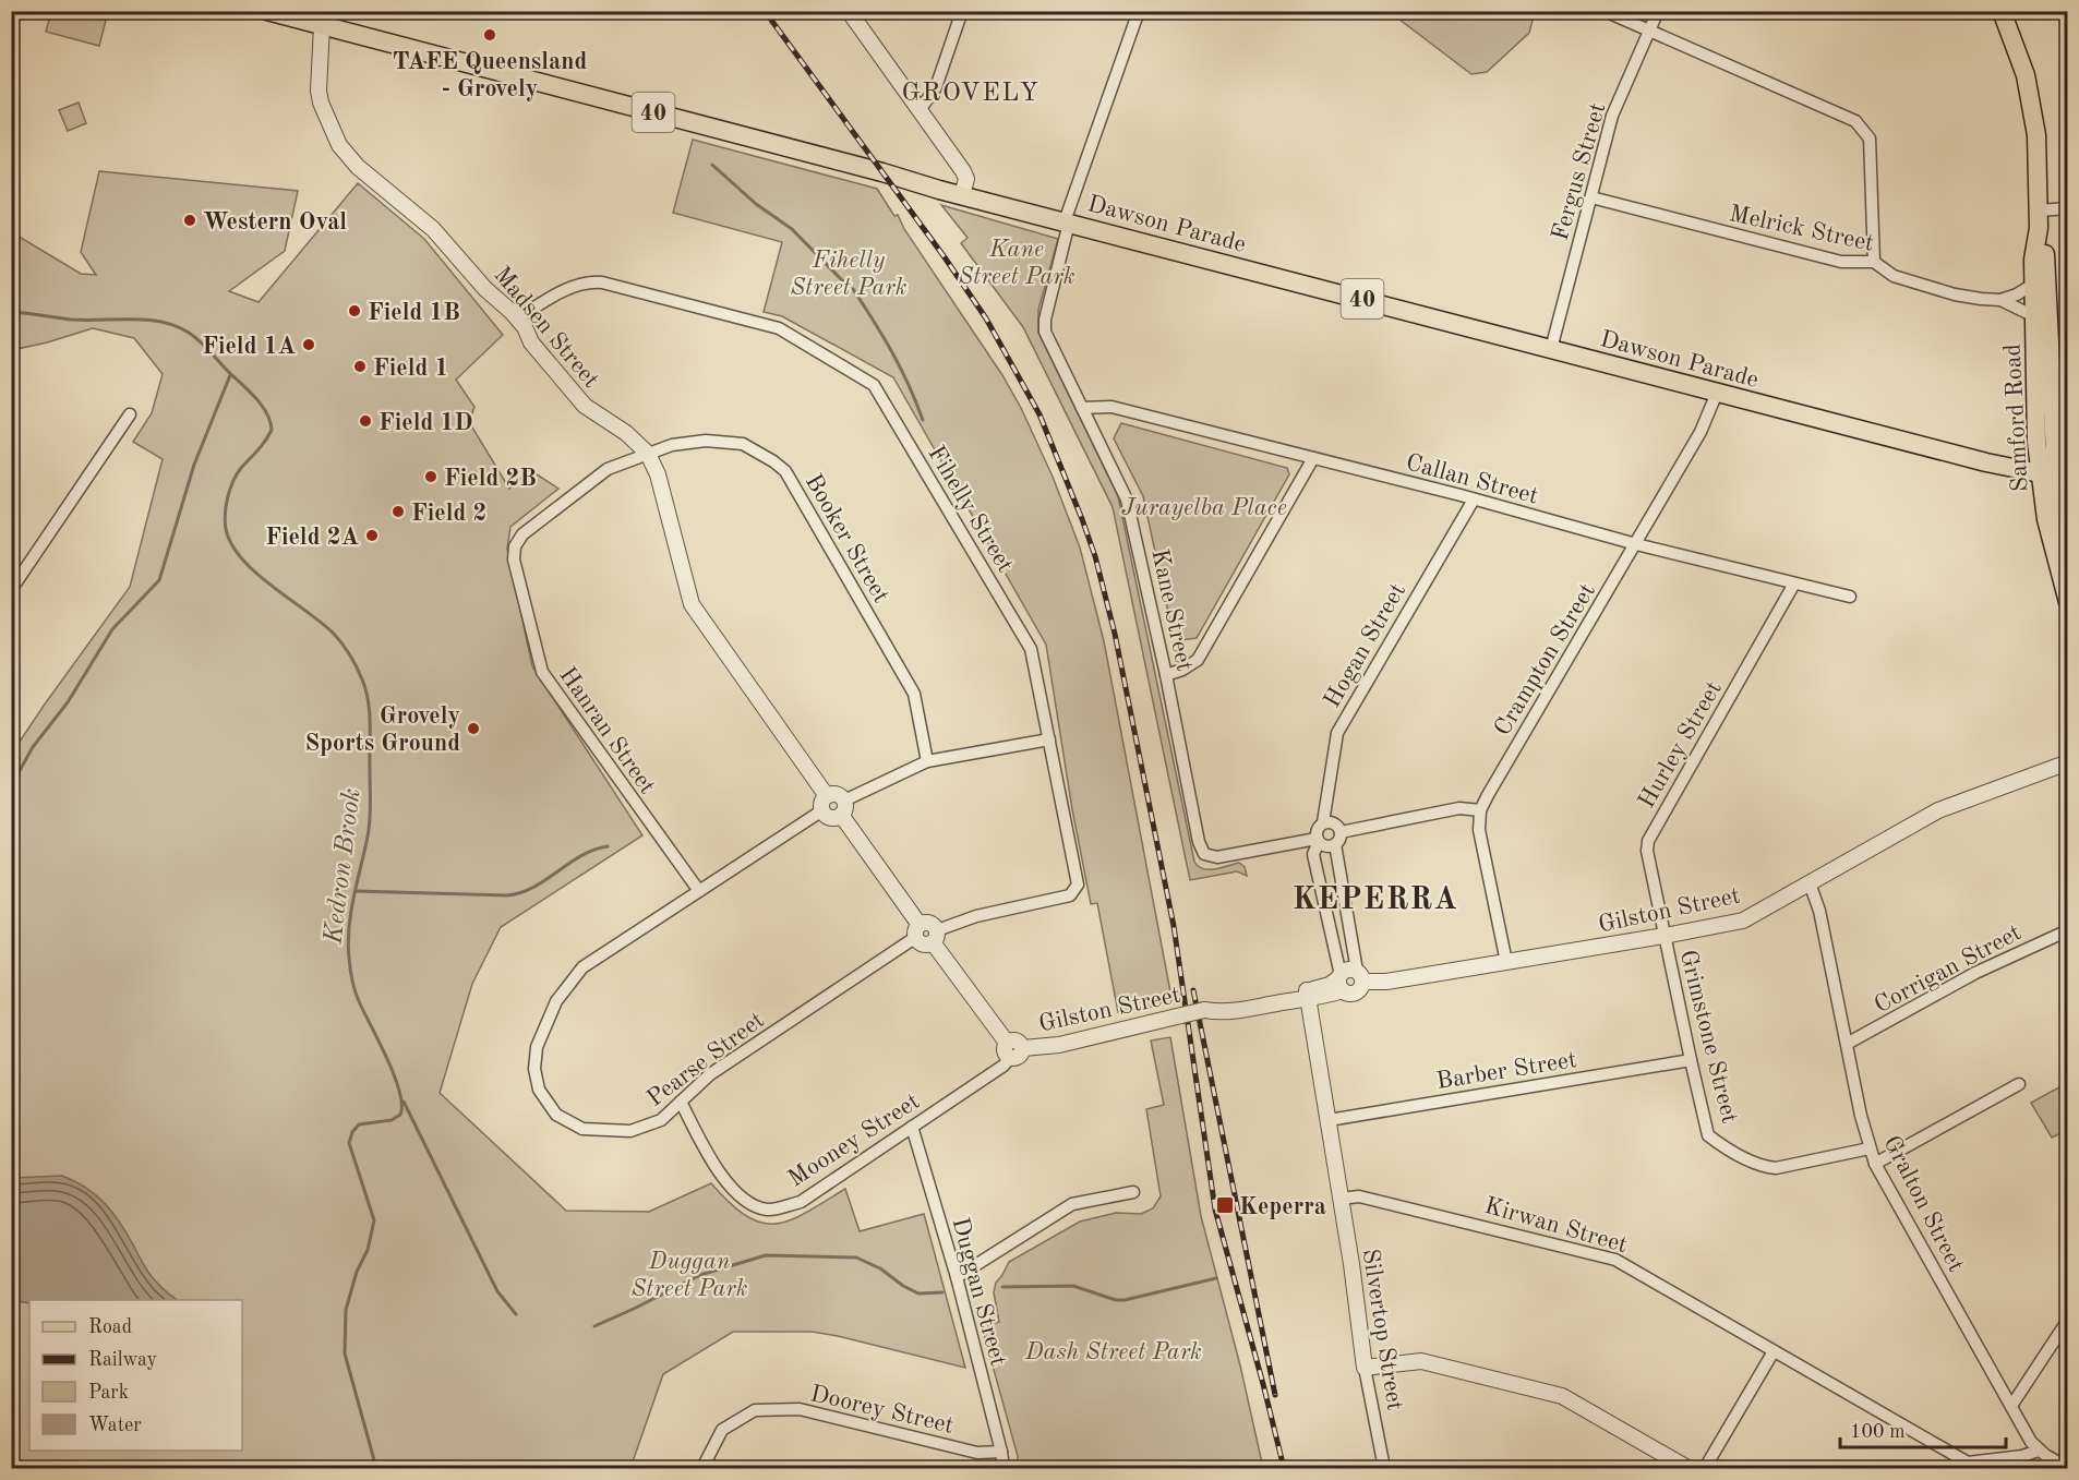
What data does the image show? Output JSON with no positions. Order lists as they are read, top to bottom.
{
  "streets": {
    "main road": ["40", "Dawson Parade", "Samford Road"],
    "street": [
      "Fergus Street",
      "Melrick Street",
      "Madsen Street",
      "Callan Street",
      "Fihelly Street",
      "Booker Street",
      "Kane Street",
      "Hogan Street",
      "Crampton Street",
      "Hanran Street",
      "Hurley Street",
      "Gilston Street",
      "Corrigan Street",
      "Grimstone Street",
      "Pearse Street",
      "Barber Street",
      "Mooney Street",
      "Gralton Street",
      "Kirwan Street",
      "Duggan Street",
      "Silvertop Street",
      "Doorey Street"
    ]
  },
  "crossings": [
    ["Fergus Street", "Dawson Parade"],
    ["Fergus Street", "Melrick Street"],
    ["Dawson Parade", "Madsen Street"],
    ["Dawson Parade", "Samford Road"],
    ["Dawson Parade", "Kane Street"],
    ["Dawson Parade", "Crampton Street"],
    ["Melrick Street", "Samford Road"],
    ["Madsen Street", "Fihelly Street"],
    ["Madsen Street", "Booker Street"],
    ["Madsen Street", "Hanran Street"],
    ["Madsen Street", "Pearse Street"],
    ["Callan Street", "Kane Street"],
    ["Callan Street", "Hogan Street"],
    ["Callan Street", "Crampton Street"],
    ["Callan Street", "Hurley Street"],
    ["Booker Street", "Hanran Street"],
    ["Kane Street", "Hogan Street"],
    ["Hanran Street", "Pearse Street"],
    ["Hurley Street", "Gilston Street"],
    ["Hurley Street", "Grimstone Street"],
    ["Gilston Street", "Grimstone Street"],
    ["Gilston Street", "Mooney Street"],
    ["Gilston Street", "Gralton Street"],
    ["Corrigan Street", "Gralton Street"],
    ["Grimstone Street", "Barber Street"],
    ["Grimstone Street", "Gralton Street"],
    ["Pearse Street", "Mooney Street"],
    ["Mooney Street", "Duggan Street"],
    ["Gralton Street", "Kirwan Street"],
    ["Kirwan Street", "Silvertop Street"],
    ["Duggan Street", "Doorey Street"]
  ],
  "districts": ["GROVELY", "KEPERRA"],
  "water": ["Kedron Brook"],
  "parks": [
    "Kane Street Park",
    "Fihelly Street Park",
    "Jurayelba Place",
    "Duggan Street Park",
    "Dash Street Park"
  ],
  "places": {
    "other": [
      "TAFE Queensland - Grovely",
      "Western Oval",
      "Field 1B",
      "Field 1A",
      "Field 1",
      "Field 1D",
      "Field 2B",
      "Field 2",
      "Field 2A",
      "Grovely Sports Ground"
    ],
    "transit": ["Keperra"]
  },
  "legend": [
    "Road",
    "Railway",
    "Park",
    "Water"
  ],
  "scale_bar": "100 m"
}
